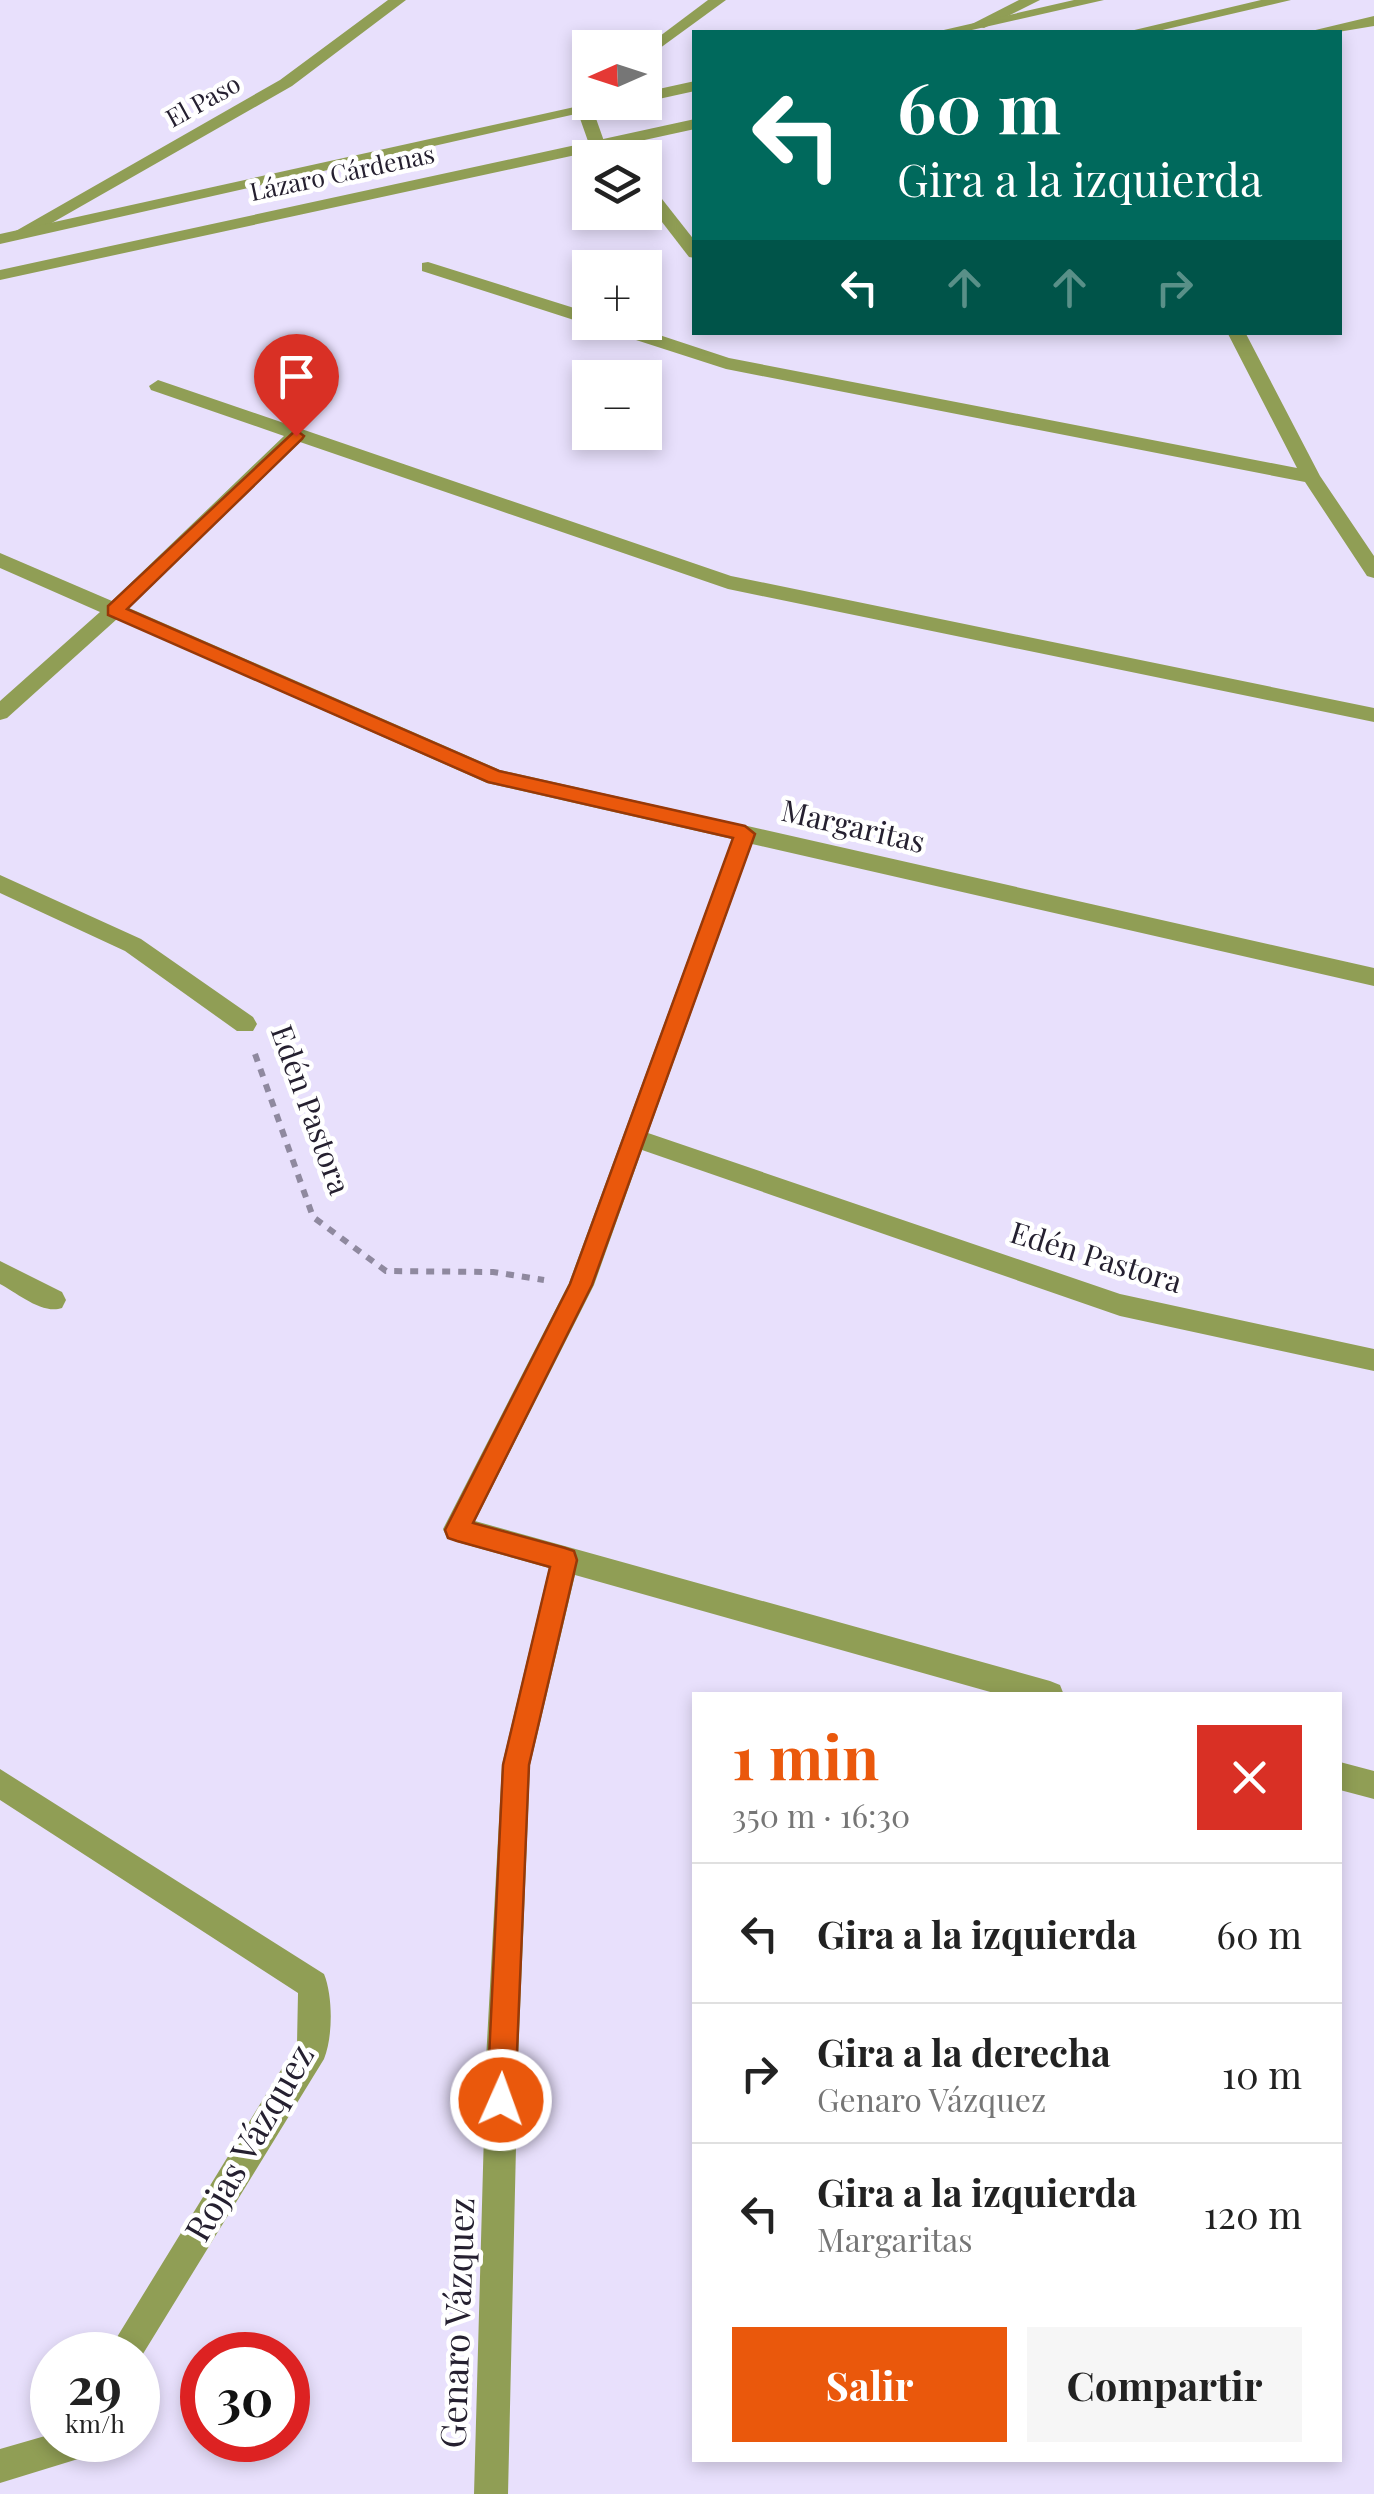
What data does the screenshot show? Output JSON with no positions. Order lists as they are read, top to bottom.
{
  "streets": {
    "street": [
      "El Paso",
      "Lázaro Cárdenas",
      "Margaritas",
      "Edén Pastora",
      "Rojas Vázquez",
      "Genaro Vázquez"
    ]
  },
  "crossings": [
    ["El Paso", "Lázaro Cárdenas"]
  ],
  "north": "left",
  "page": {
    "map_buttons": ["+", "−"],
    "turn": ["60 m", "Gira a la izquierda"],
    "heading": ["1 min", "350 m · 16:30"],
    "list": [
      {
        "name": "Gira a la izquierda",
        "value": "60 m"
      },
      {
        "name": "Gira a la derecha",
        "note": "Genaro Vázquez",
        "value": "10 m"
      },
      {
        "name": "Gira a la izquierda",
        "note": "Margaritas",
        "value": "120 m"
      }
    ],
    "buttons": ["Salir", "Compartir"],
    "speed": "29 km/h",
    "limit": "30"
  }
}
